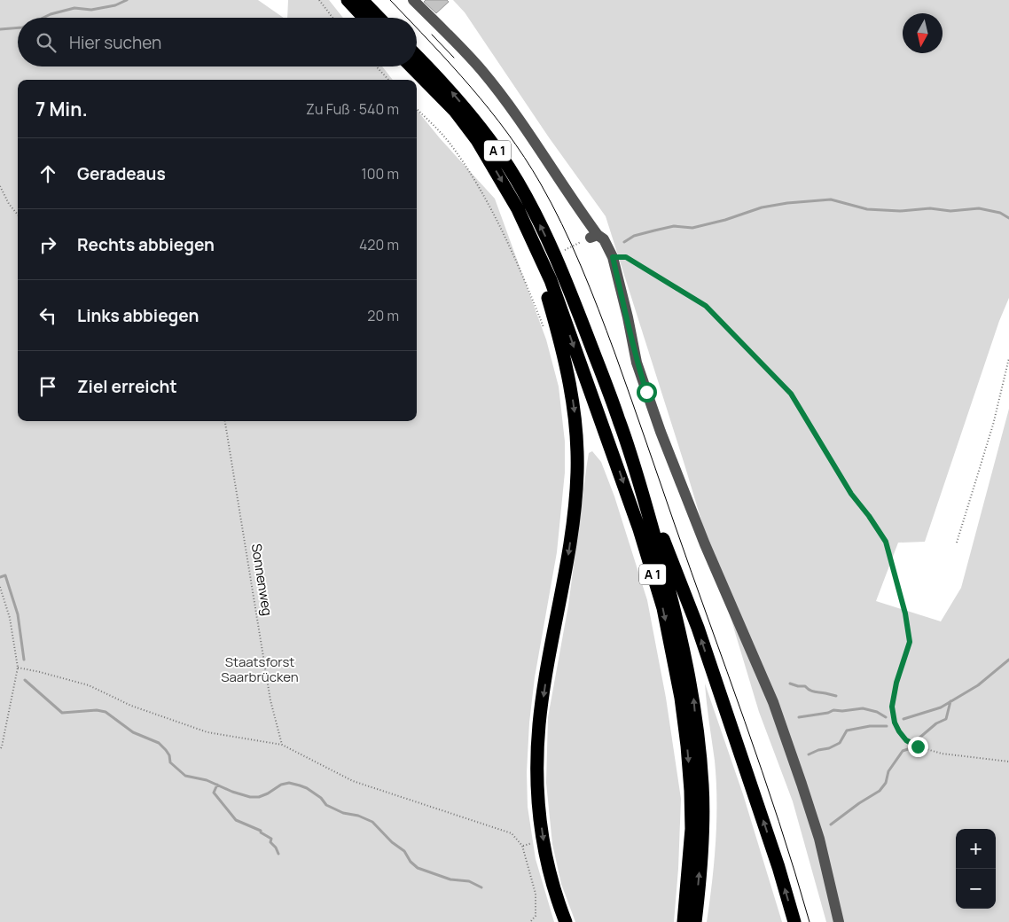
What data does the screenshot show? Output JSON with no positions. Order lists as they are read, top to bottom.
{
  "streets": {
    "highway": ["A 1"],
    "path": ["Sonnenweg"]
  },
  "parks": ["Staatsforst Saarbrücken"],
  "north": "bottom",
  "page": {
    "search": "Hier suchen",
    "heading": ["7 Min.", "Zu Fuß · 540 m"],
    "list": [
      ["Geradeaus", "100 m"],
      ["Rechts abbiegen", "420 m"],
      ["Links abbiegen", "20 m"],
      "Ziel erreicht"
    ],
    "map_buttons": ["+", "−"]
  }
}
